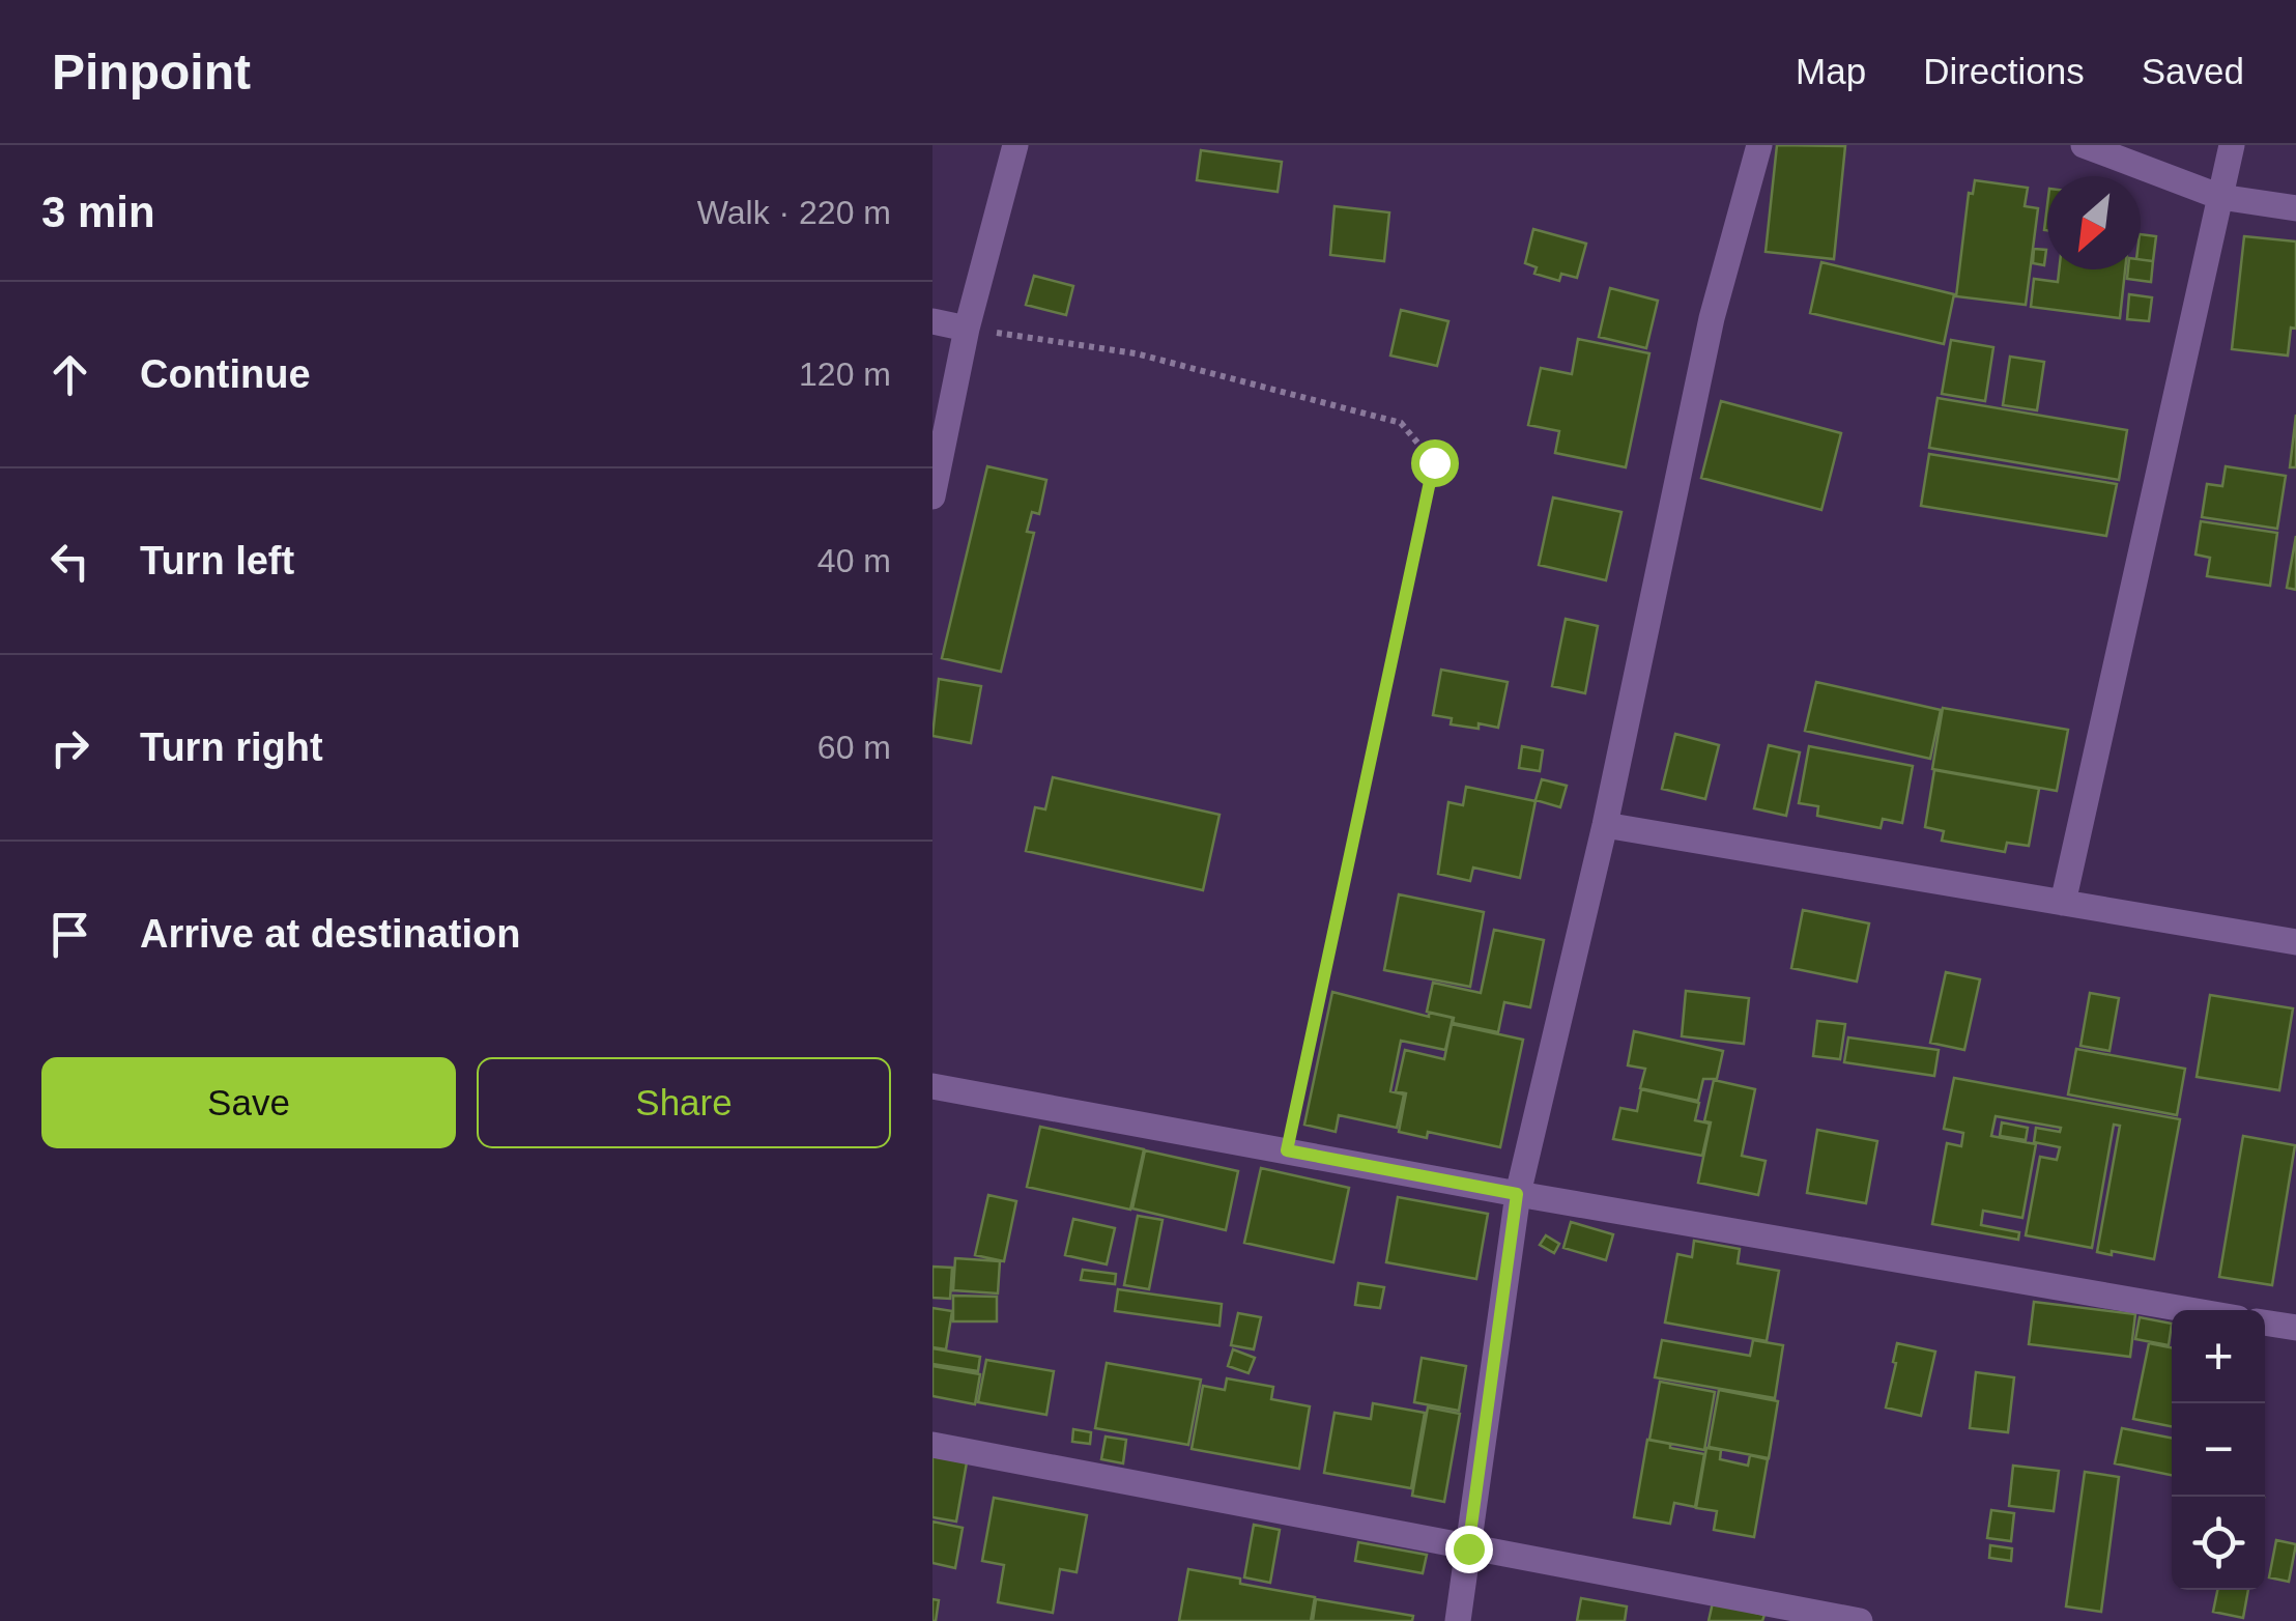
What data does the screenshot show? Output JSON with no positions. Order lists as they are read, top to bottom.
{
  "north": "bottom left",
  "page": {
    "header": "Pinpoint",
    "nav": ["Map", "Directions", "Saved"],
    "heading": ["3 min", "Walk · 220 m"],
    "list": [
      ["Continue", "120 m"],
      ["Turn left", "40 m"],
      ["Turn right", "60 m"],
      "Arrive at destination"
    ],
    "buttons": ["Save", "Share"],
    "map_buttons": ["+", "−"]
  }
}
